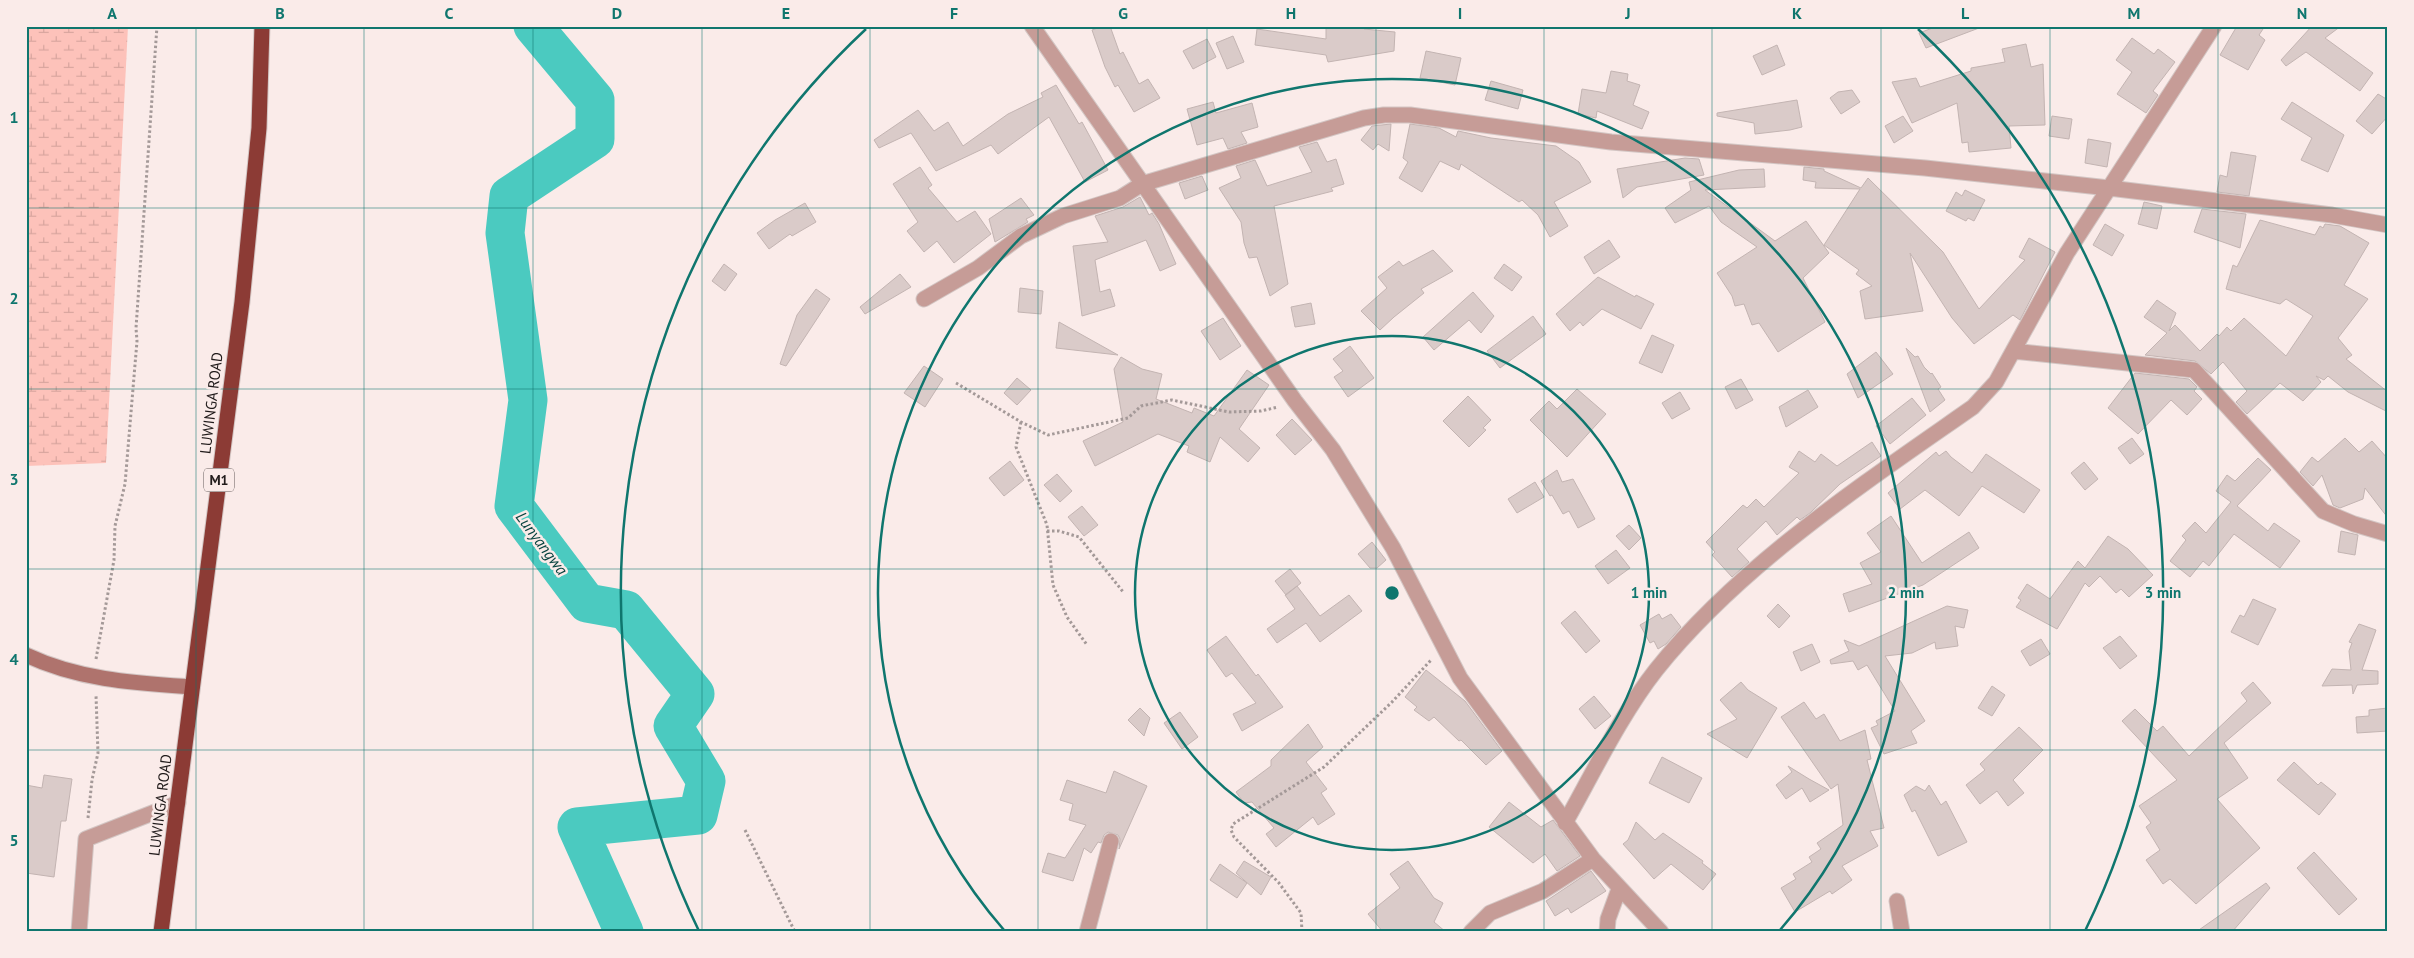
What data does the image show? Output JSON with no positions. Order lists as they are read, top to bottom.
{
  "streets": {
    "highway": ["LUWINGA ROAD", "M1"]
  },
  "water": ["Lunyangwa"],
  "grid": {
    "columns": [
      "A",
      "B",
      "C",
      "D",
      "E",
      "F",
      "G",
      "H",
      "I",
      "J",
      "K",
      "L",
      "M",
      "N"
    ],
    "rows": [
      "1",
      "2",
      "3",
      "4",
      "5"
    ]
  },
  "rings": ["1 min", "2 min", "3 min"]
}
